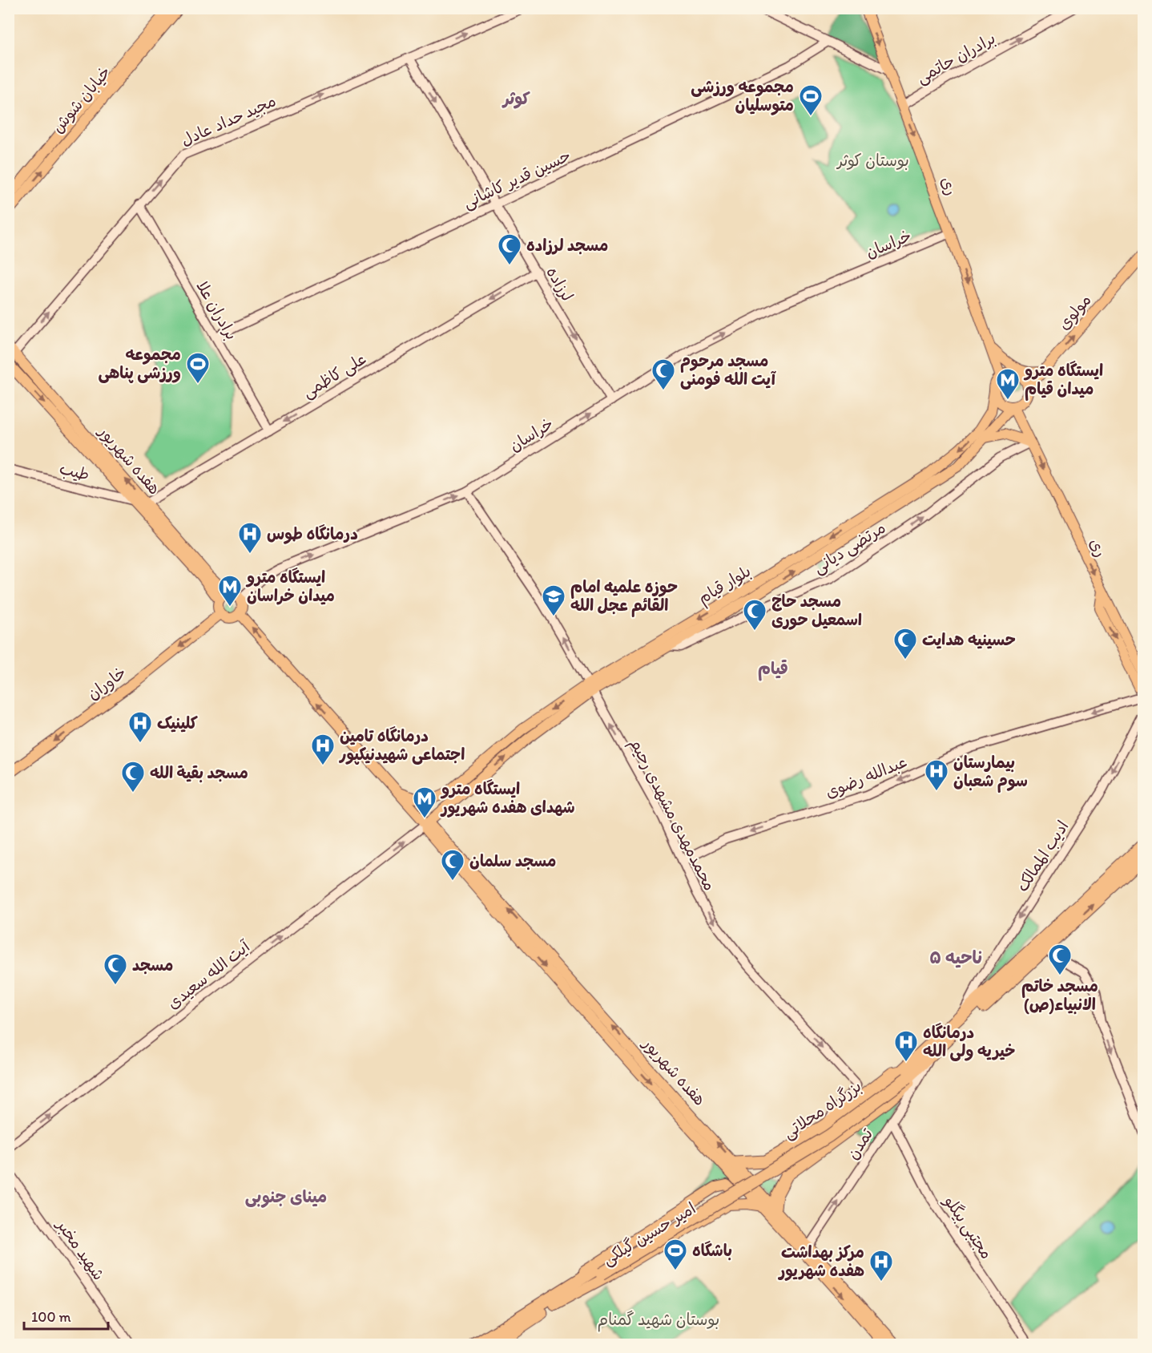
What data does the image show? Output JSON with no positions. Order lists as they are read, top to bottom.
{
  "streets": {
    "highway": ["بزرگراه محلاتی"],
    "main road": [
      "خیابان شوش",
      "ری",
      "مولوی",
      "هفده شهریور",
      "بلوار قیام",
      "خاوران",
      "امیر حسین گیلکی"
    ],
    "street": [
      "برادران حاتمی",
      "مجید حداد عادل",
      "حسین قدیر کاشانی",
      "خراسان",
      "لرزاده",
      "برادران علا",
      "علی کاظمی",
      "طیب",
      "مرتضی دیانی",
      "عبدالله رضوی",
      "محمدمهدی مشهدی رحیم",
      "ادیب الممالک",
      "آیت الله سعیدی",
      "تمدن",
      "مجتبی بیگلو",
      "شهید مخبر"
    ]
  },
  "crossings": [
    ["برادران حاتمی", "ری"],
    ["مجید حداد عادل", "لرزاده"],
    ["مجید حداد عادل", "برادران علا"],
    ["مجید حداد عادل", "هفده شهریور"],
    ["حسین قدیر کاشانی", "لرزاده"],
    ["حسین قدیر کاشانی", "برادران علا"],
    ["ری", "خراسان"],
    ["ری", "مولوی"],
    ["ری", "مرتضی دیانی"],
    ["ری", "بلوار قیام"],
    ["خراسان", "لرزاده"],
    ["خراسان", "هفده شهریور"],
    ["خراسان", "خاوران"],
    ["خراسان", "محمدمهدی مشهدی رحیم"],
    ["لرزاده", "علی کاظمی"],
    ["برادران علا", "علی کاظمی"],
    ["مولوی", "بلوار قیام"],
    ["علی کاظمی", "هفده شهریور"],
    ["هفده شهریور", "طیب"],
    ["هفده شهریور", "بلوار قیام"],
    ["هفده شهریور", "خاوران"],
    ["هفده شهریور", "آیت الله سعیدی"],
    ["هفده شهریور", "تمدن"],
    ["مرتضی دیانی", "بلوار قیام"],
    ["بلوار قیام", "محمدمهدی مشهدی رحیم"],
    ["بلوار قیام", "آیت الله سعیدی"],
    ["عبدالله رضوی", "محمدمهدی مشهدی رحیم"],
    ["ادیب الممالک", "بزرگراه محلاتی"],
    ["بزرگراه محلاتی", "تمدن"],
    ["بزرگراه محلاتی", "امیر حسین گیلکی"],
    ["تمدن", "مجتبی بیگلو"]
  ],
  "one_way": [
    "برادران حاتمی",
    "مجید حداد عادل",
    "ری",
    "خراسان",
    "لرزاده",
    "مولوی",
    "علی کاظمی",
    "مرتضی دیانی",
    "خاوران",
    "عبدالله رضوی",
    "ادیب الممالک",
    "آیت الله سعیدی",
    "تمدن"
  ],
  "districts": [
    "کوثر",
    "قیام",
    "ناحیه ۵",
    "مینای جنوبی"
  ],
  "parks": ["بوستان کوثر", "بوستان شهید گمنام"],
  "places": {
    "sports": ["مجموعه ورزشی متوسلیان", "مجموعه ورزشی پناهی", "باشگاه"],
    "mosque": [
      "مسجد لرزاده",
      "مسجد مرحوم آیت الله فومنی",
      "مسجد حاج اسمعیل حوری",
      "حسینیه هدایت",
      "مسجد بقیة الله",
      "مسجد سلمان",
      "مسجد خاتم الانبیاء(ص)",
      "مسجد"
    ],
    "metro station": ["ایستگاه مترو میدان قیام", "ایستگاه مترو میدان خراسان", "ایستگاه مترو شهدای هفده شهریور"],
    "hospital": [
      "درمانگاه طوس",
      "کلینیک",
      "درمانگاه تامین اجتماعی شهیدنیکپور",
      "بیمارستان سوم شعبان",
      "درمانگاه خیریه ولی الله",
      "مرکز بهداشت هفده شهریور"
    ],
    "school or university": ["حوزه علمیه امام القائم عجل الله"]
  },
  "scale_bar": "100 m"
}
